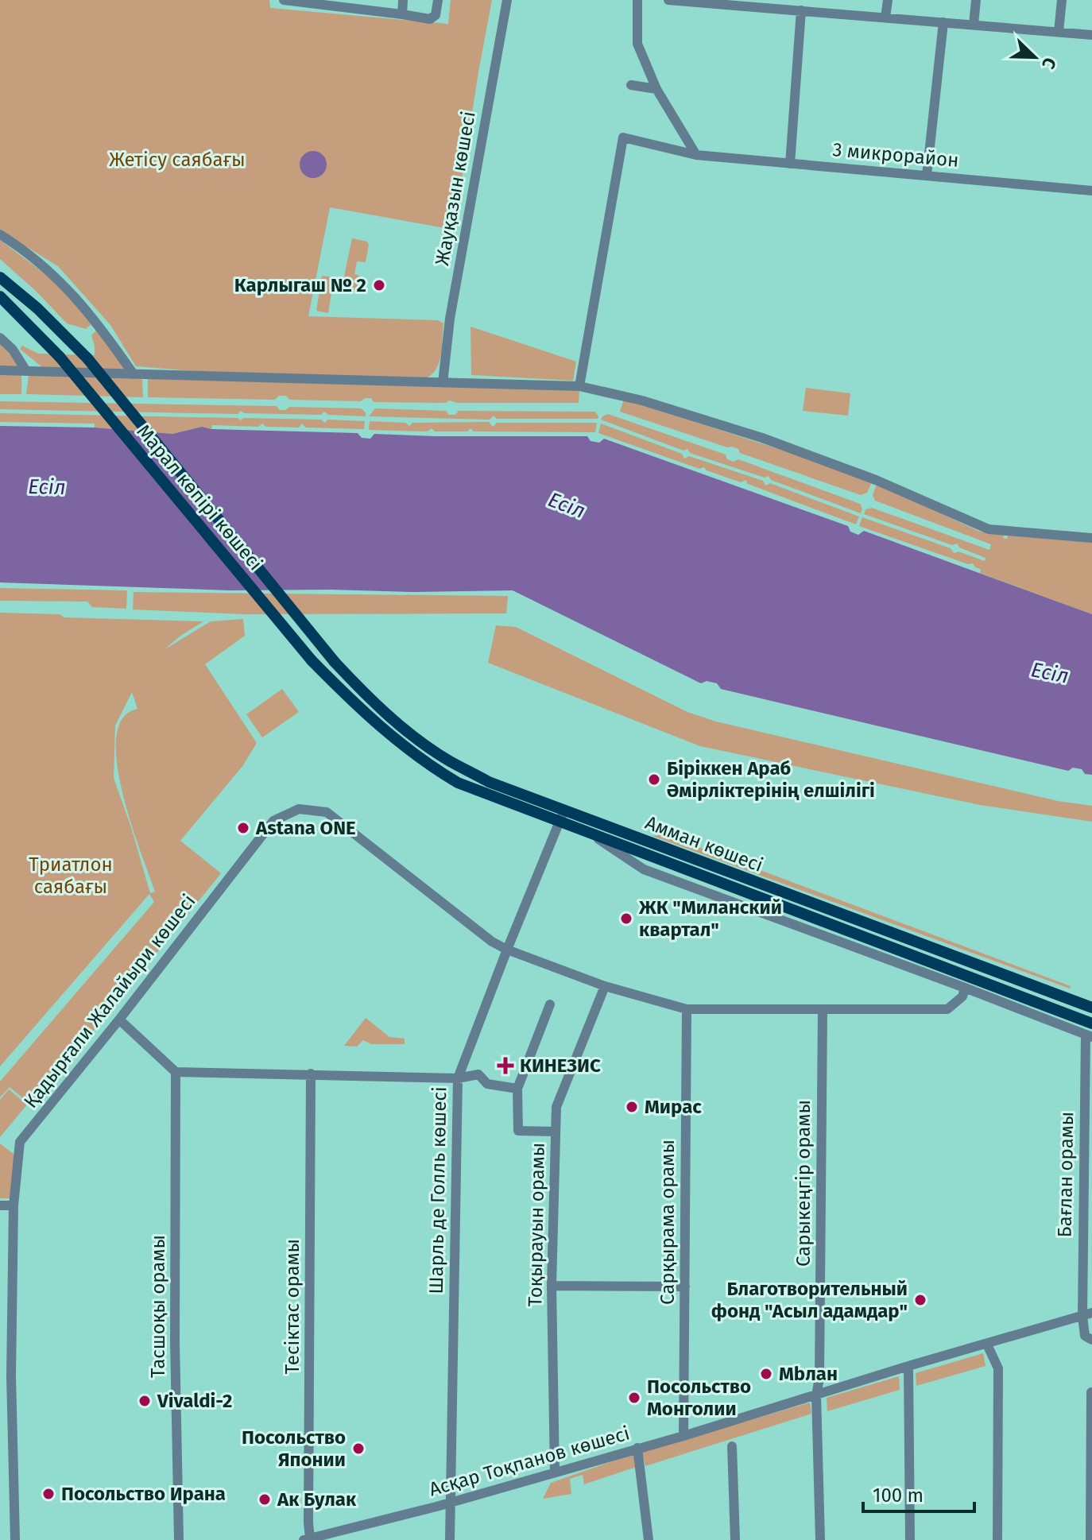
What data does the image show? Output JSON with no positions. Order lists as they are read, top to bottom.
{
  "streets": {
    "main road": ["Марал көпірі көшесі", "Амман көшесі"],
    "street": [
      "3 микрорайон",
      "Жауқазын көшесі",
      "Қадырғали Жалайыри көшесі",
      "Бағлан орамы",
      "Сарыкеңгір орамы",
      "Шарль де Голль көшесі",
      "Сарқырама орамы",
      "Тоқырауын орамы",
      "Тасшоқы орамы",
      "Тесіктас орамы",
      "Асқар Тоқпанов көшесі"
    ]
  },
  "crossings": [
    ["Марал көпірі көшесі", "Амман көшесі"],
    ["Амман көшесі", "Қадырғали Жалайыри көшесі"],
    ["Амман көшесі", "Бағлан орамы"],
    ["Амман көшесі", "Шарль де Голль көшесі"],
    ["Қадырғали Жалайыри көшесі", "Сарыкеңгір орамы"],
    ["Қадырғали Жалайыри көшесі", "Шарль де Голль көшесі"],
    ["Қадырғали Жалайыри көшесі", "Сарқырама орамы"],
    ["Қадырғали Жалайыри көшесі", "Тоқырауын орамы"],
    ["Бағлан орамы", "Асқар Тоқпанов көшесі"],
    ["Сарыкеңгір орамы", "Асқар Тоқпанов көшесі"],
    ["Шарль де Голль көшесі", "Асқар Тоқпанов көшесі"],
    ["Сарқырама орамы", "Асқар Тоқпанов көшесі"],
    ["Тоқырауын орамы", "Асқар Тоқпанов көшесі"],
    ["Тесіктас орамы", "Асқар Тоқпанов көшесі"]
  ],
  "water": ["Есіл"],
  "parks": ["Жетісу саябағы", "Триатлон саябағы"],
  "places": {
    "other": [
      "Карлыгаш № 2",
      "Біріккен Араб Әмірліктерінің елшілігі",
      "Astana ONE",
      "ЖК \"Миланский квартал\"",
      "Мирас",
      "Благотворительный фонд \"Асыл адамдар\"",
      "Мbлан",
      "Посольство Монголии",
      "Vivaldi-2",
      "Посольство Японии",
      "Посольство Ирана",
      "Ак Булак"
    ],
    "health": ["КИНЕЗИС"]
  },
  "scale_bar": "100 m",
  "north": "bottom right"
}
